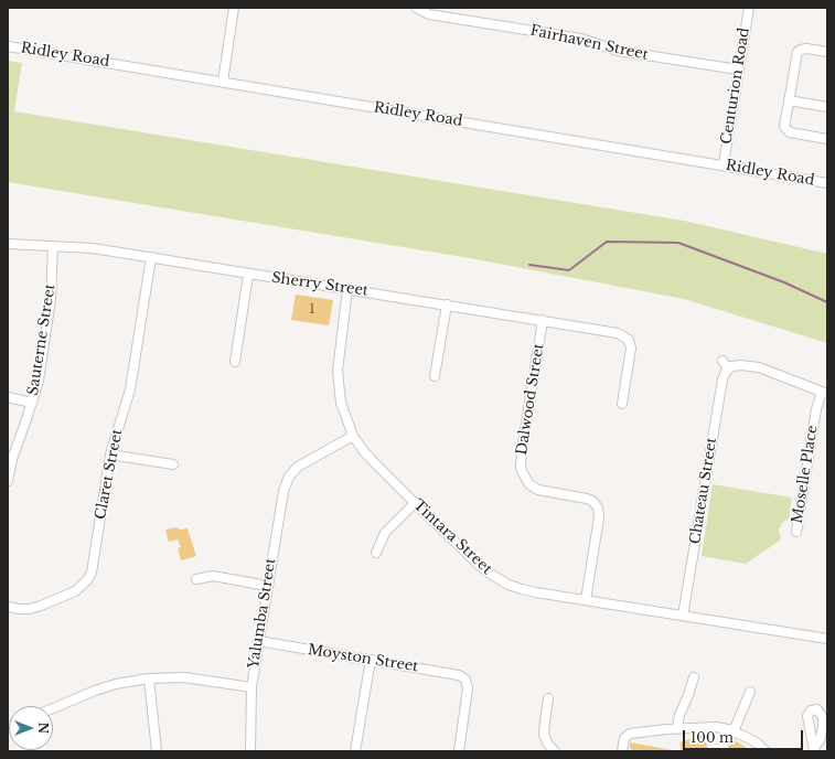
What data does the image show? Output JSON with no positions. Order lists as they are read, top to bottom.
{
  "streets": {
    "street": [
      "Fairhaven Street",
      "Ridley Road",
      "Centurion Road",
      "Sherry Street",
      "Sauterne Street",
      "Dalwood Street",
      "Claret Street",
      "Moselle Place",
      "Chateau Street",
      "Tintara Street",
      "Yalumba Street",
      "Moyston Street"
    ]
  },
  "crossings": [
    ["Fairhaven Street", "Centurion Road"],
    ["Ridley Road", "Centurion Road"],
    ["Sherry Street", "Sauterne Street"],
    ["Sherry Street", "Dalwood Street"],
    ["Sherry Street", "Claret Street"],
    ["Sherry Street", "Tintara Street"],
    ["Dalwood Street", "Tintara Street"],
    ["Moselle Place", "Chateau Street"],
    ["Chateau Street", "Tintara Street"],
    ["Tintara Street", "Yalumba Street"],
    ["Yalumba Street", "Moyston Street"]
  ],
  "house_numbers": ["1"],
  "scale_bar": "100 m",
  "north": "right"
}
